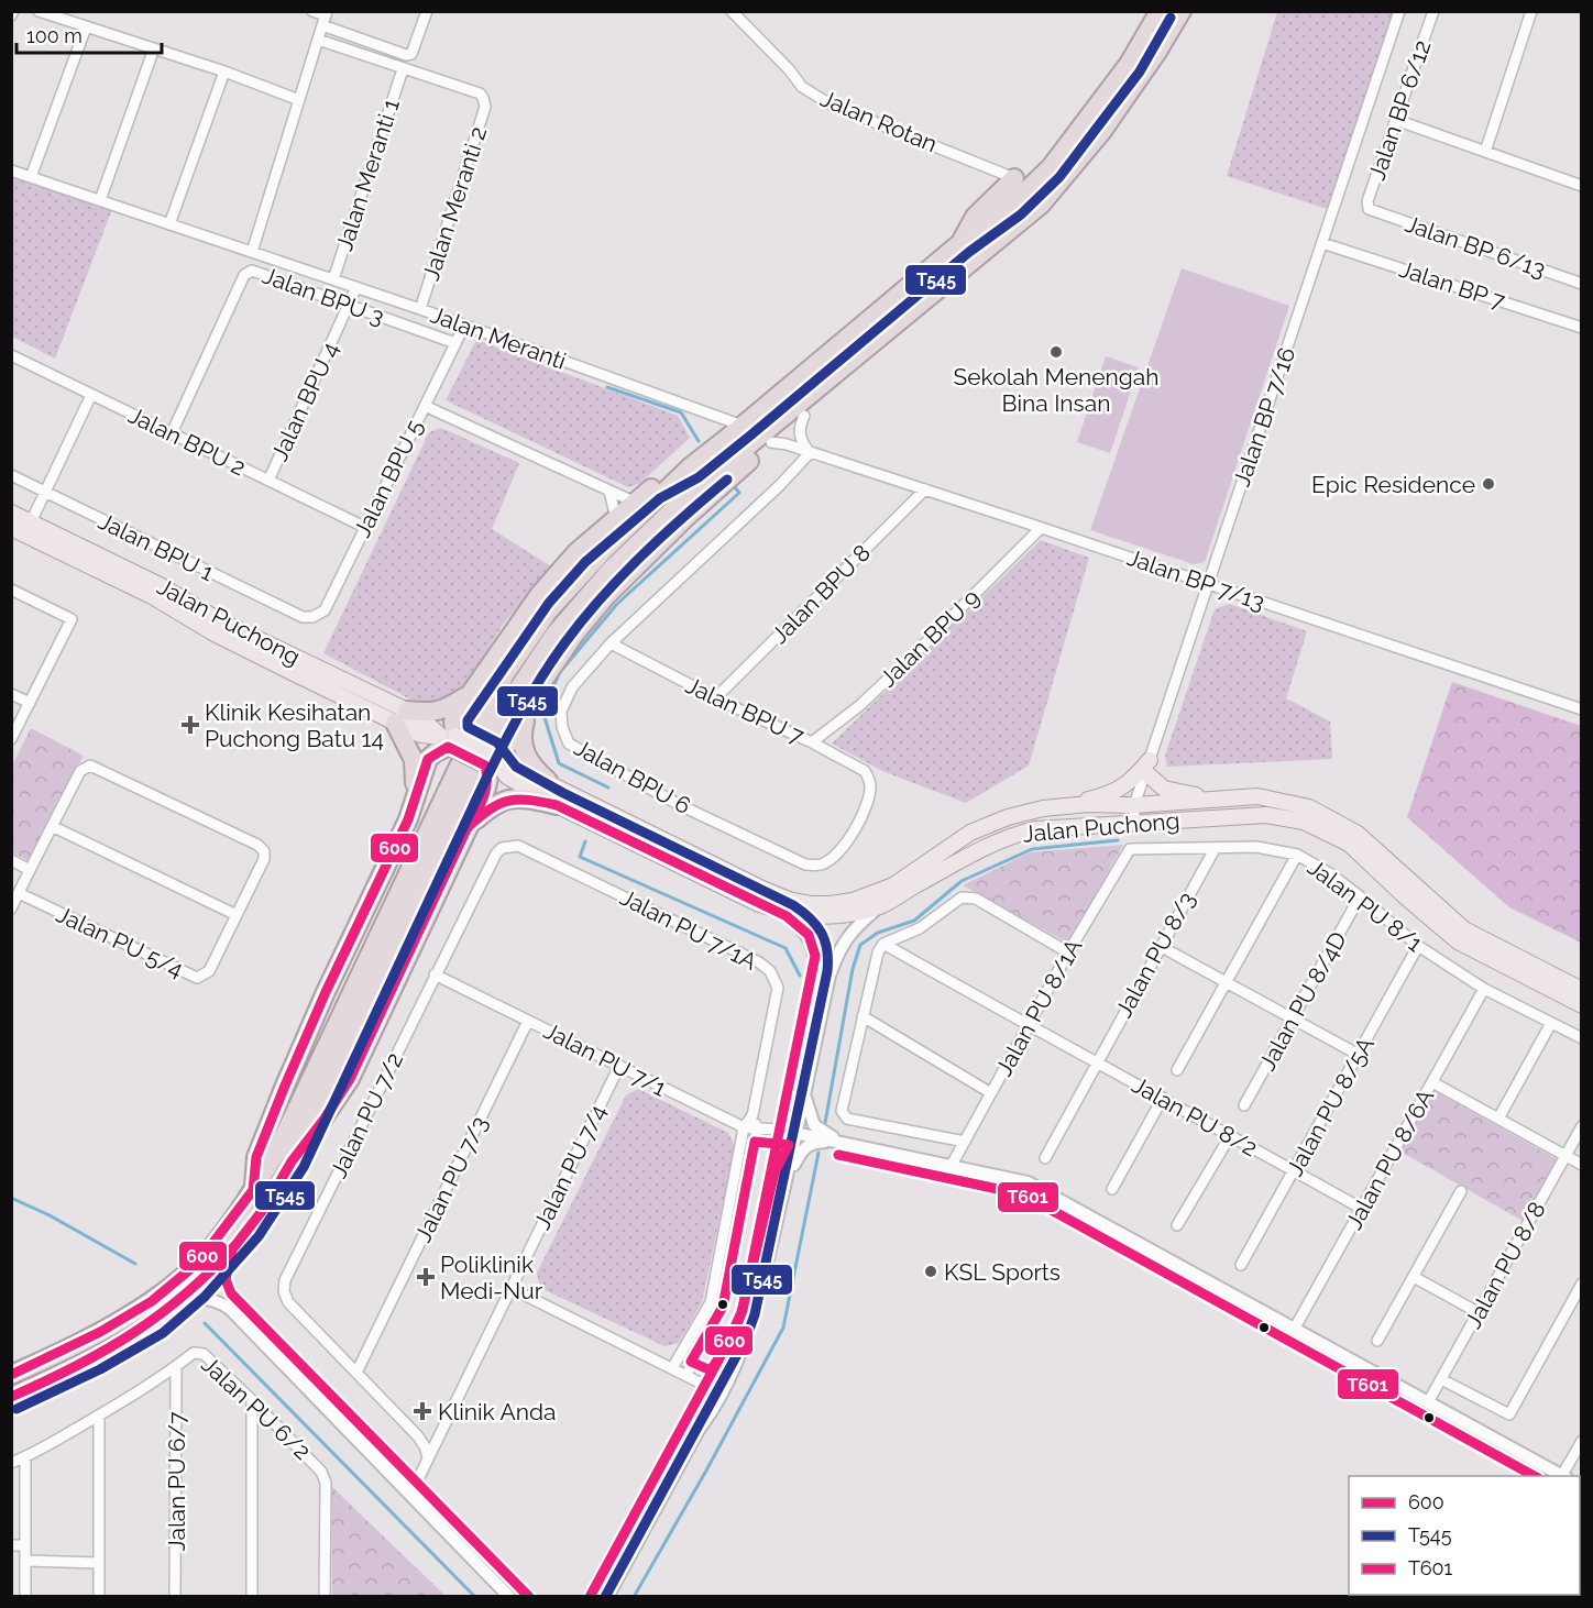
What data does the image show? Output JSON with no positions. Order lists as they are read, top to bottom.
{
  "streets": {
    "main road": ["Jalan Puchong"],
    "street": [
      "Jalan BP 6/12",
      "Jalan Rotan",
      "Jalan Meranti 1",
      "Jalan Meranti 2",
      "Jalan BP 6/13",
      "Jalan BP 7",
      "Jalan BPU 3",
      "Jalan Meranti",
      "Jalan BPU 4",
      "Jalan BP 7/16",
      "Jalan BPU 2",
      "Jalan BPU 5",
      "Jalan BPU 1",
      "Jalan BP 7/13",
      "Jalan BPU 8",
      "Jalan BPU 9",
      "Jalan BPU 7",
      "Jalan BPU 6",
      "Jalan PU 8/1",
      "Jalan PU 7/1A",
      "Jalan PU 5/4",
      "Jalan PU 8/3",
      "Jalan PU 8/4D",
      "Jalan PU 8/1A",
      "Jalan PU 7/1",
      "Jalan PU 8/5A",
      "Jalan PU 7/2",
      "Jalan PU 8/2",
      "Jalan PU 8/6A",
      "Jalan PU 7/4",
      "Jalan PU 7/3",
      "Jalan PU 8/8",
      "Jalan PU 6/2",
      "Jalan PU 6/7"
    ]
  },
  "crossings": [
    ["Jalan BP 6/12", "Jalan BP 6/13"],
    ["Jalan Meranti 1", "Jalan Meranti 2"],
    ["Jalan Meranti 1", "Jalan Meranti"],
    ["Jalan Meranti 2", "Jalan Meranti"],
    ["Jalan BP 7", "Jalan BP 7/16"],
    ["Jalan BPU 3", "Jalan BPU 4"],
    ["Jalan BPU 3", "Jalan BPU 2"],
    ["Jalan BPU 3", "Jalan BPU 5"],
    ["Jalan Meranti", "Jalan BPU 4"],
    ["Jalan Meranti", "Jalan BPU 5"],
    ["Jalan BPU 4", "Jalan BPU 2"],
    ["Jalan BP 7/16", "Jalan BP 7/13"],
    ["Jalan BP 7/16", "Jalan Puchong"],
    ["Jalan BPU 2", "Jalan BPU 5"],
    ["Jalan BPU 5", "Jalan BPU 1"],
    ["Jalan BP 7/13", "Jalan BPU 8"],
    ["Jalan BP 7/13", "Jalan BPU 9"],
    ["Jalan BP 7/13", "Jalan BPU 6"],
    ["Jalan BPU 8", "Jalan BPU 7"],
    ["Jalan BPU 9", "Jalan BPU 7"],
    ["Jalan BPU 7", "Jalan BPU 6"],
    ["Jalan PU 8/1", "Jalan PU 8/3"],
    ["Jalan PU 8/1", "Jalan PU 8/4D"],
    ["Jalan PU 8/1", "Jalan PU 8/1A"],
    ["Jalan PU 8/1", "Jalan PU 8/5A"],
    ["Jalan PU 8/1", "Jalan PU 8/6A"],
    ["Jalan PU 7/1A", "Jalan PU 7/1"],
    ["Jalan PU 7/1A", "Jalan PU 7/2"],
    ["Jalan PU 8/3", "Jalan PU 8/2"],
    ["Jalan PU 8/1A", "Jalan PU 8/2"],
    ["Jalan PU 7/1", "Jalan PU 7/2"],
    ["Jalan PU 7/1", "Jalan PU 7/4"],
    ["Jalan PU 7/1", "Jalan PU 7/3"],
    ["Jalan PU 8/5A", "Jalan PU 8/2"],
    ["Jalan PU 7/2", "Jalan PU 7/4"],
    ["Jalan PU 7/2", "Jalan PU 7/3"],
    ["Jalan PU 8/2", "Jalan PU 8/6A"],
    ["Jalan PU 6/2", "Jalan PU 6/7"]
  ],
  "places": {
    "other": ["Sekolah Menengah Bina Insan", "Epic Residence", "KSL Sports"],
    "health": ["Klinik Kesihatan Puchong Batu 14", "Poliklinik Medi-Nur", "Klinik Anda"]
  },
  "lines": ["transit line T545", "transit line 600", "transit line T601"],
  "legend": ["600", "T545", "T601"],
  "scale_bar": "100 m"
}
